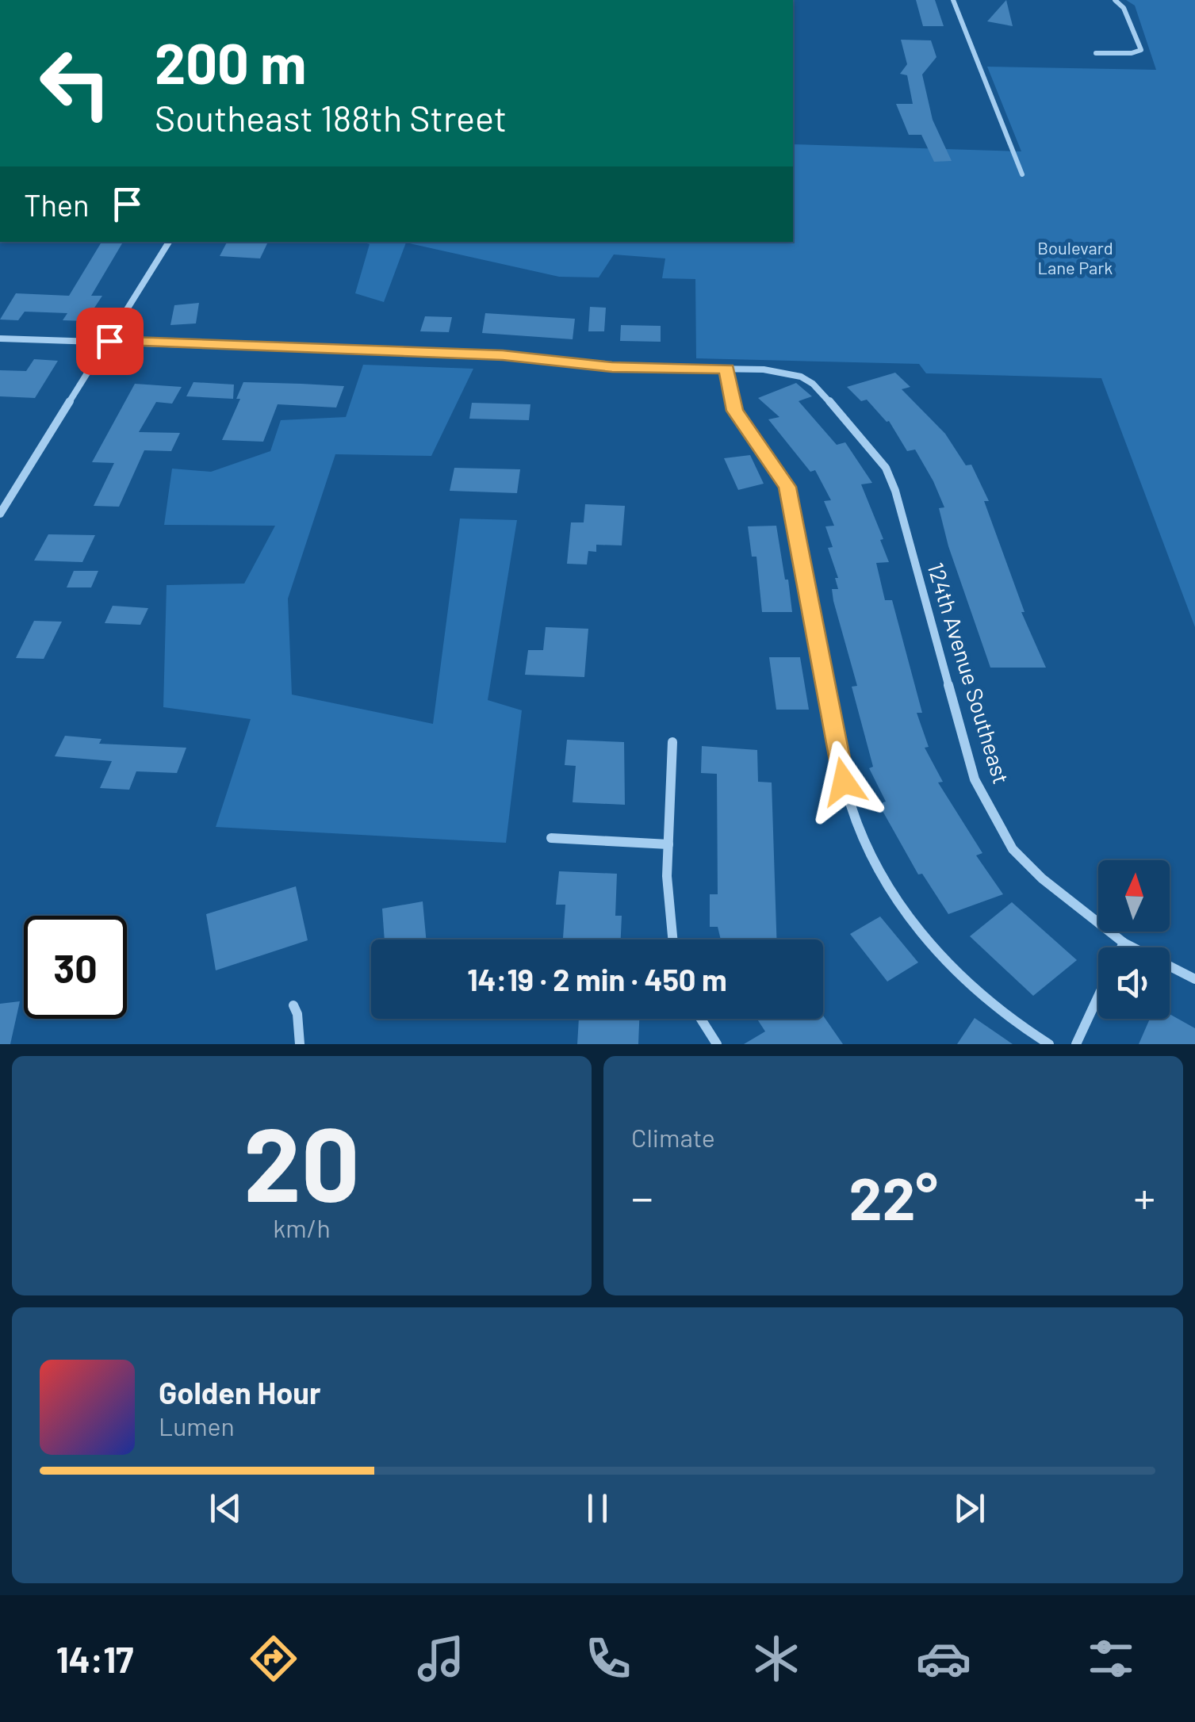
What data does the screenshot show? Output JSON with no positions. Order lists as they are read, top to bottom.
{
  "streets": {
    "street": ["124th Avenue Southeast"]
  },
  "parks": ["Boulevard Lane Park"],
  "north": "top",
  "page": {
    "turn": ["200 m", "Southeast 188th Street"],
    "then": "Then",
    "limit": "30",
    "trip": "14:19 · 2 min · 450 m",
    "tile": [
      ["20", "km/h"],
      "Climate"
    ],
    "heat": ["−", "22°", "+"],
    "song": ["Golden Hour", "Lumen"],
    "tabs": "14:17"
  }
}
